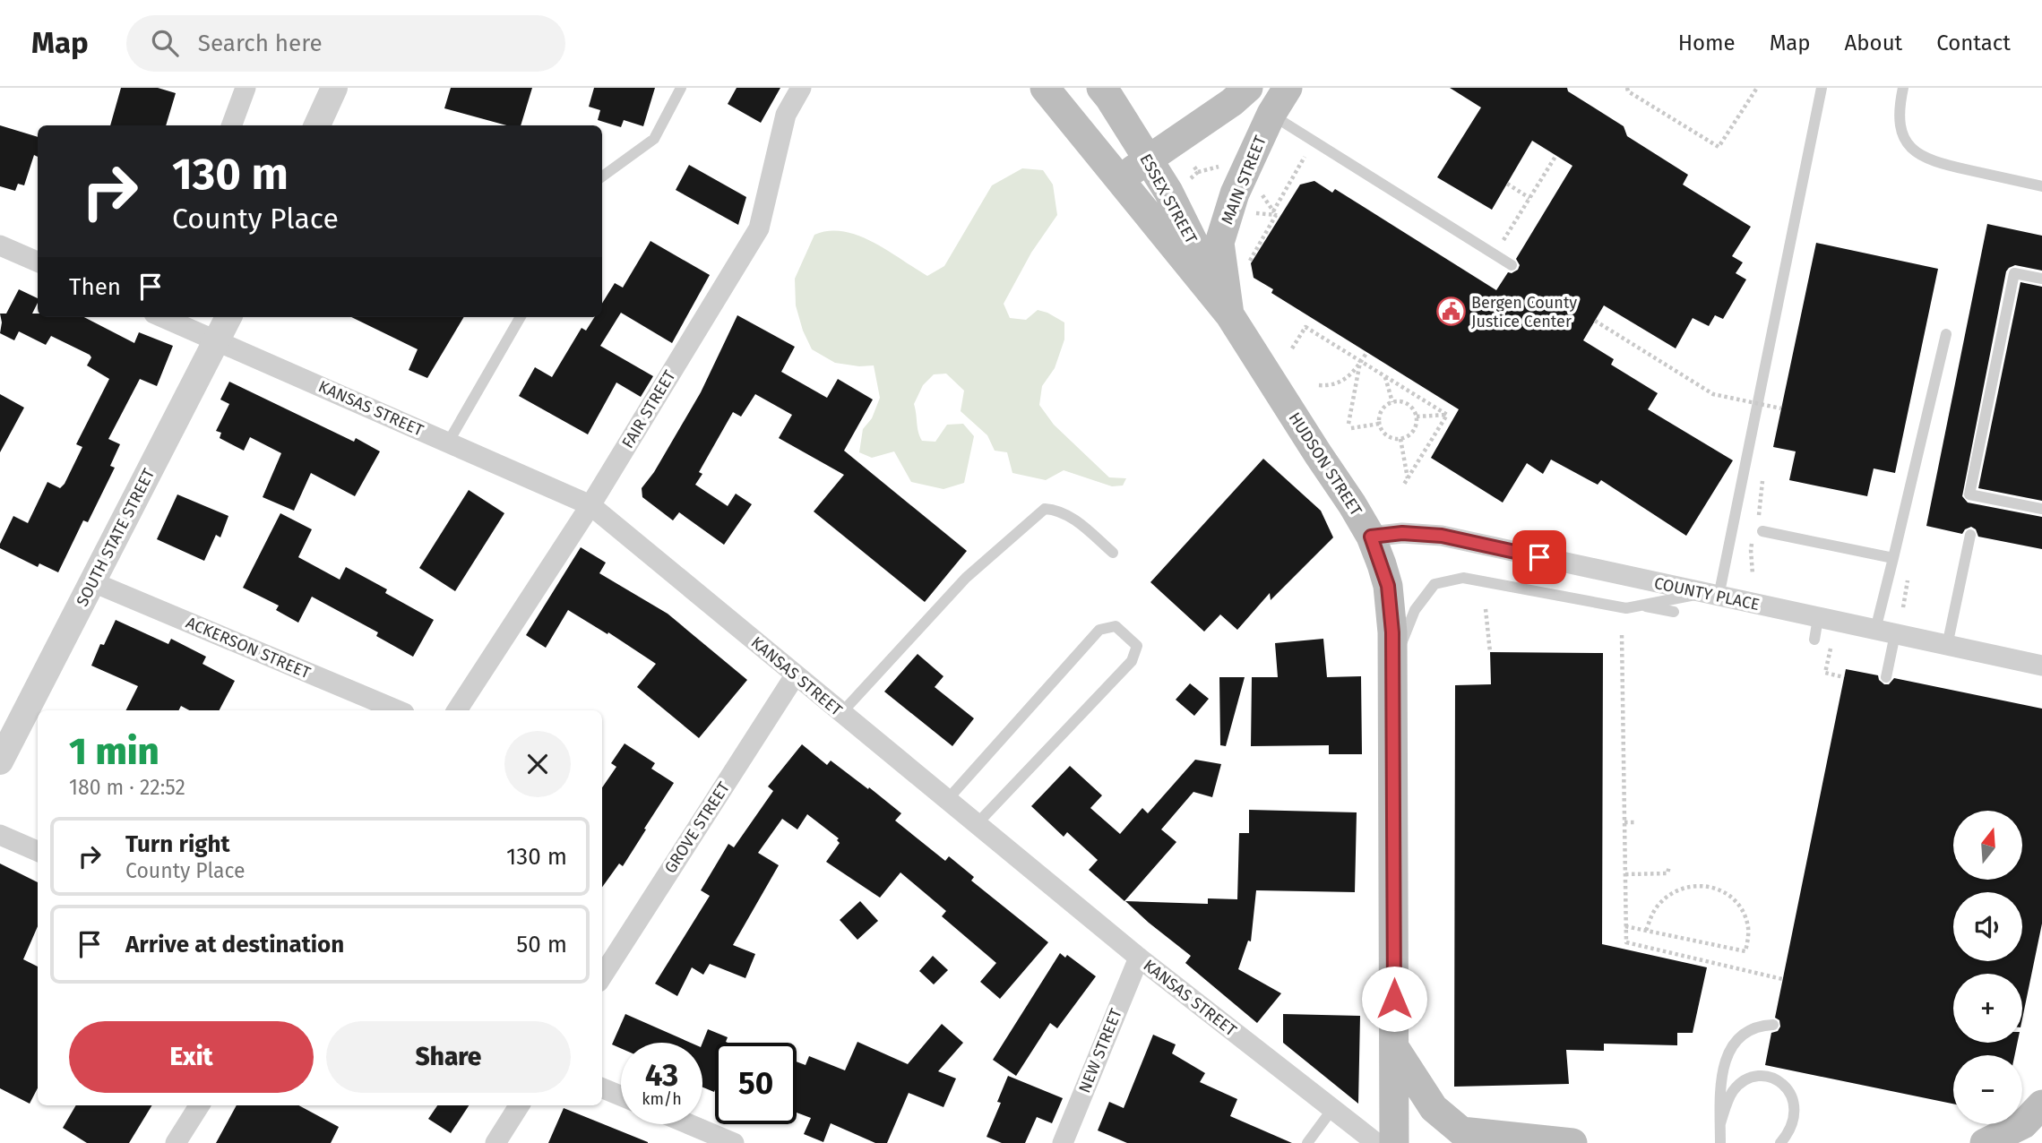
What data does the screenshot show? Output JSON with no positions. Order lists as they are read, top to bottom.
{
  "streets": {
    "main road": ["MAIN STREET", "ESSEX STREET", "HUDSON STREET"],
    "street": [
      "KANSAS STREET",
      "FAIR STREET",
      "SOUTH STATE STREET",
      "COUNTY PLACE",
      "ACKERSON STREET",
      "GROVE STREET",
      "NEW STREET"
    ]
  },
  "crossings": [
    ["MAIN STREET", "ESSEX STREET"],
    ["MAIN STREET", "HUDSON STREET"],
    ["ESSEX STREET", "HUDSON STREET"],
    ["KANSAS STREET", "FAIR STREET"],
    ["KANSAS STREET", "SOUTH STATE STREET"],
    ["KANSAS STREET", "GROVE STREET"],
    ["KANSAS STREET", "NEW STREET"],
    ["HUDSON STREET", "COUNTY PLACE"],
    ["SOUTH STATE STREET", "ACKERSON STREET"]
  ],
  "places": {
    "public building": ["Bergen County Justice Center"]
  },
  "north": "top",
  "page": {
    "header": "Map",
    "search": "Search here",
    "nav": [
      "Home",
      "Map",
      "About",
      "Contact"
    ],
    "turn": ["130 m", "County Place"],
    "then": "Then",
    "heading": ["1 min", "180 m · 22:52"],
    "map_buttons": ["+", "−"],
    "list": [
      {
        "name": "Turn right",
        "note": "County Place",
        "value": "130 m"
      },
      {
        "name": "Arrive at destination",
        "value": "50 m"
      }
    ],
    "buttons": ["Exit", "Share"],
    "speed": "43 km/h",
    "limit": "50"
  }
}
